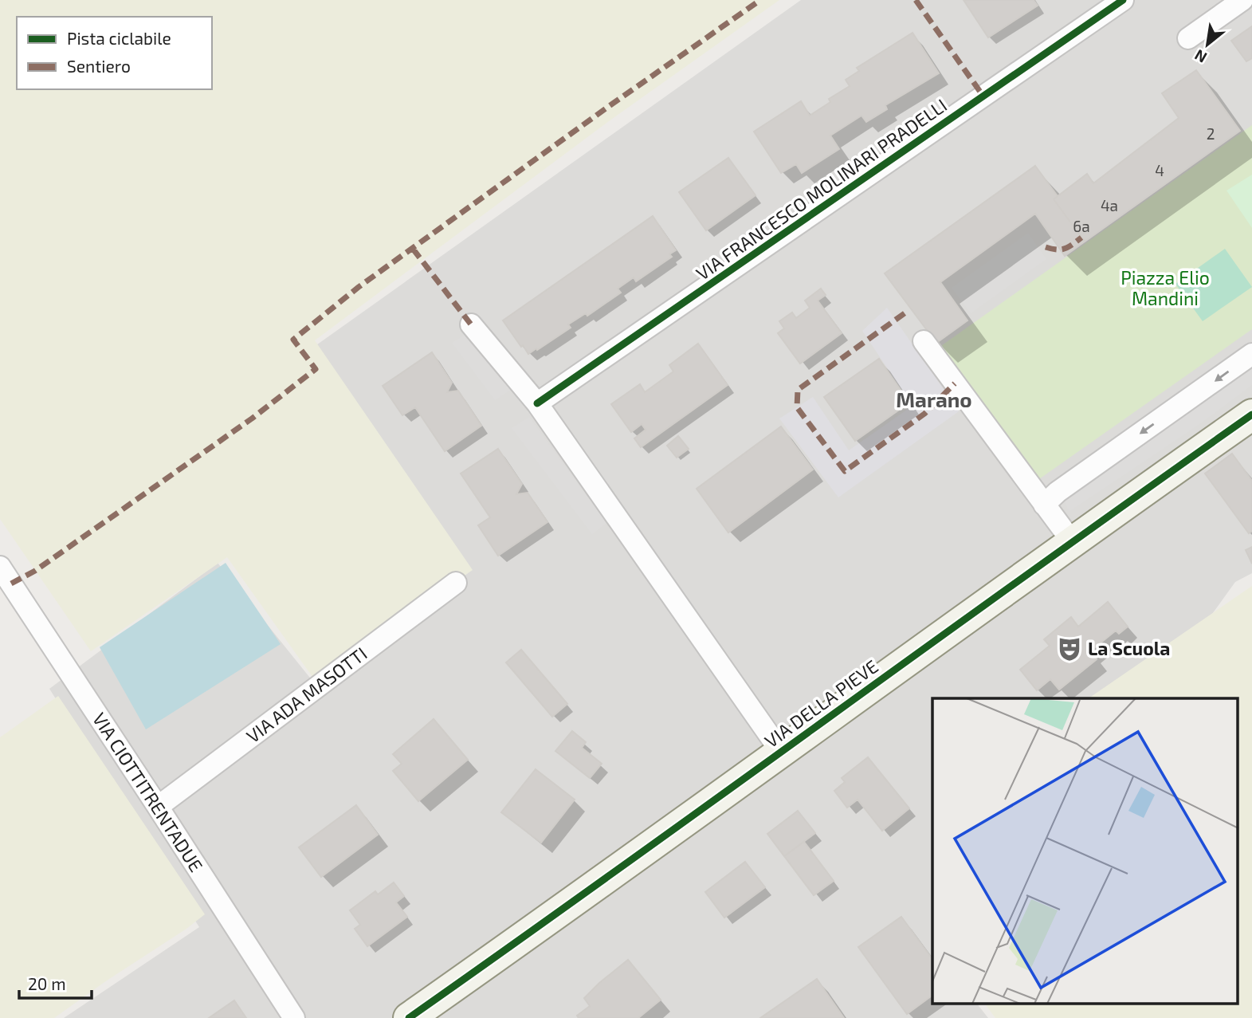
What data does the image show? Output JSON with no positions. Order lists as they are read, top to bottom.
{
  "streets": {
    "street": [
      "VIA FRANCESCO MOLINARI PRADELLI",
      "VIA ADA MASOTTI",
      "VIA DELLA PIEVE",
      "VIA CIOTTITRENTADUE"
    ]
  },
  "crossings": [
    ["VIA ADA MASOTTI", "VIA CIOTTITRENTADUE"]
  ],
  "districts": ["Marano"],
  "parks": ["Piazza Elio Mandini"],
  "places": {
    "theatre": ["La Scuola"]
  },
  "house_numbers": [
    "2",
    "4",
    "4a",
    "6a"
  ],
  "legend": ["Pista ciclabile", "Sentiero"],
  "scale_bar": "20 m",
  "north": "bottom left"
}
